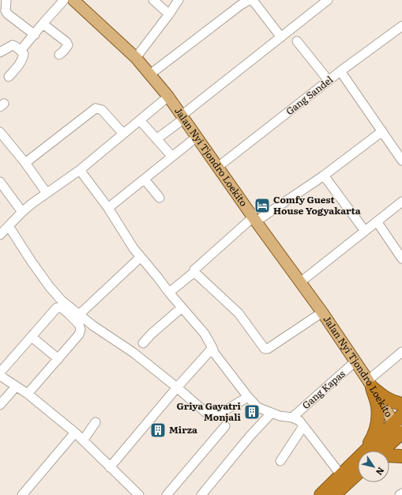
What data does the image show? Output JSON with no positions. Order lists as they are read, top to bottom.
{
  "streets": {
    "main road": ["Jalan Nyi Tjondro Loekito"],
    "street": ["Gang Sandel", "Gang Kapas"]
  },
  "crossings": [
    ["Gang Sandel", "Jalan Nyi Tjondro Loekito"],
    ["Jalan Nyi Tjondro Loekito", "Gang Kapas"]
  ],
  "places": {
    "hotel": ["Comfy Guest House Yogyakarta"],
    "building": ["Griya Gayatri Monjali", "Mirza"]
  },
  "north": "bottom right"
}
